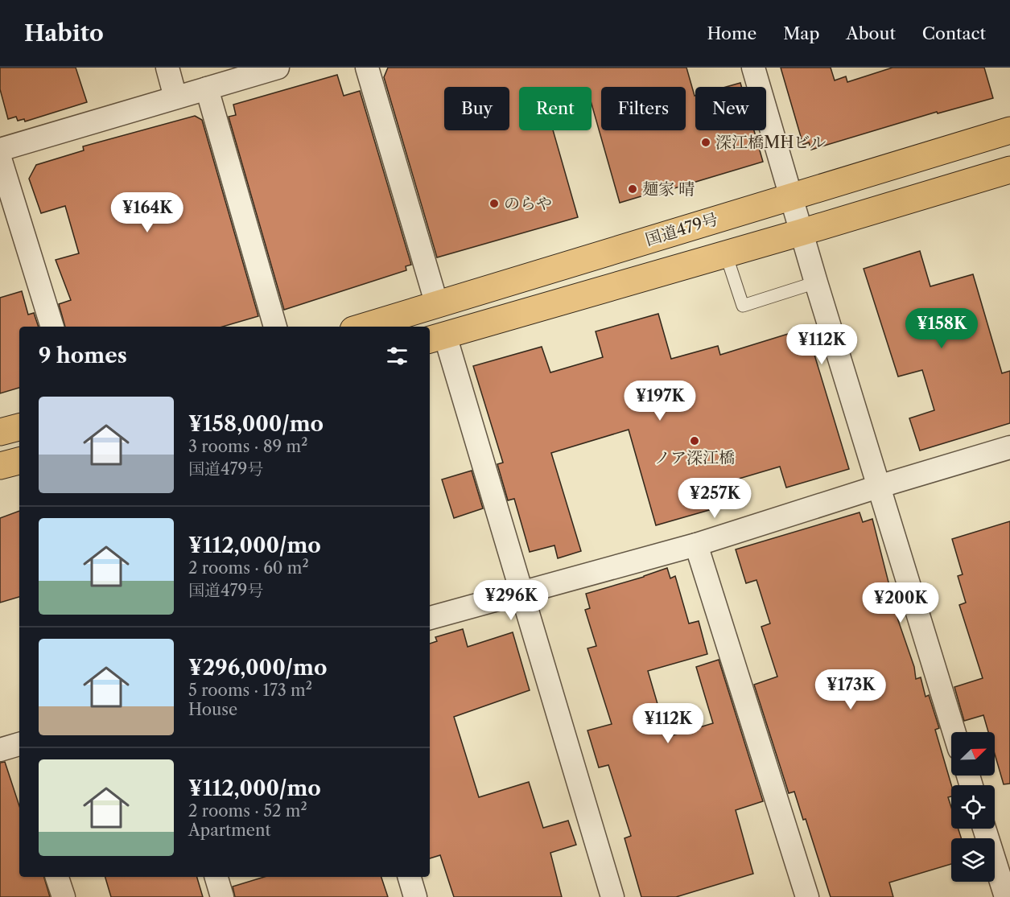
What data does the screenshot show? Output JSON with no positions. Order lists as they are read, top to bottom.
{
  "streets": {
    "highway": ["国道479号"]
  },
  "places": [
    "深江橋MHビル",
    "麺家 晴",
    "のらや",
    "ノア深江橋"
  ],
  "north": "top right",
  "page": {
    "header": "Habito",
    "nav": [
      "Home",
      "Map",
      "About",
      "Contact"
    ],
    "chip": [
      "Buy",
      "Rent",
      "Filters",
      "New"
    ],
    "price": [
      "¥164K",
      "¥158K",
      "¥112K",
      "¥197K",
      "¥257K",
      "¥296K",
      "¥200K",
      "¥173K",
      "¥112K"
    ],
    "heading": "9 homes",
    "list": [
      {
        "name": "¥158,000/mo",
        "note": "3 rooms · 89 m² · 国道479号"
      },
      {
        "name": "¥112,000/mo",
        "note": "2 rooms · 60 m² · 国道479号"
      },
      {
        "name": "¥296,000/mo",
        "note": "5 rooms · 173 m² · House"
      },
      {
        "name": "¥112,000/mo",
        "note": "2 rooms · 52 m² · Apartment"
      }
    ]
  }
}
